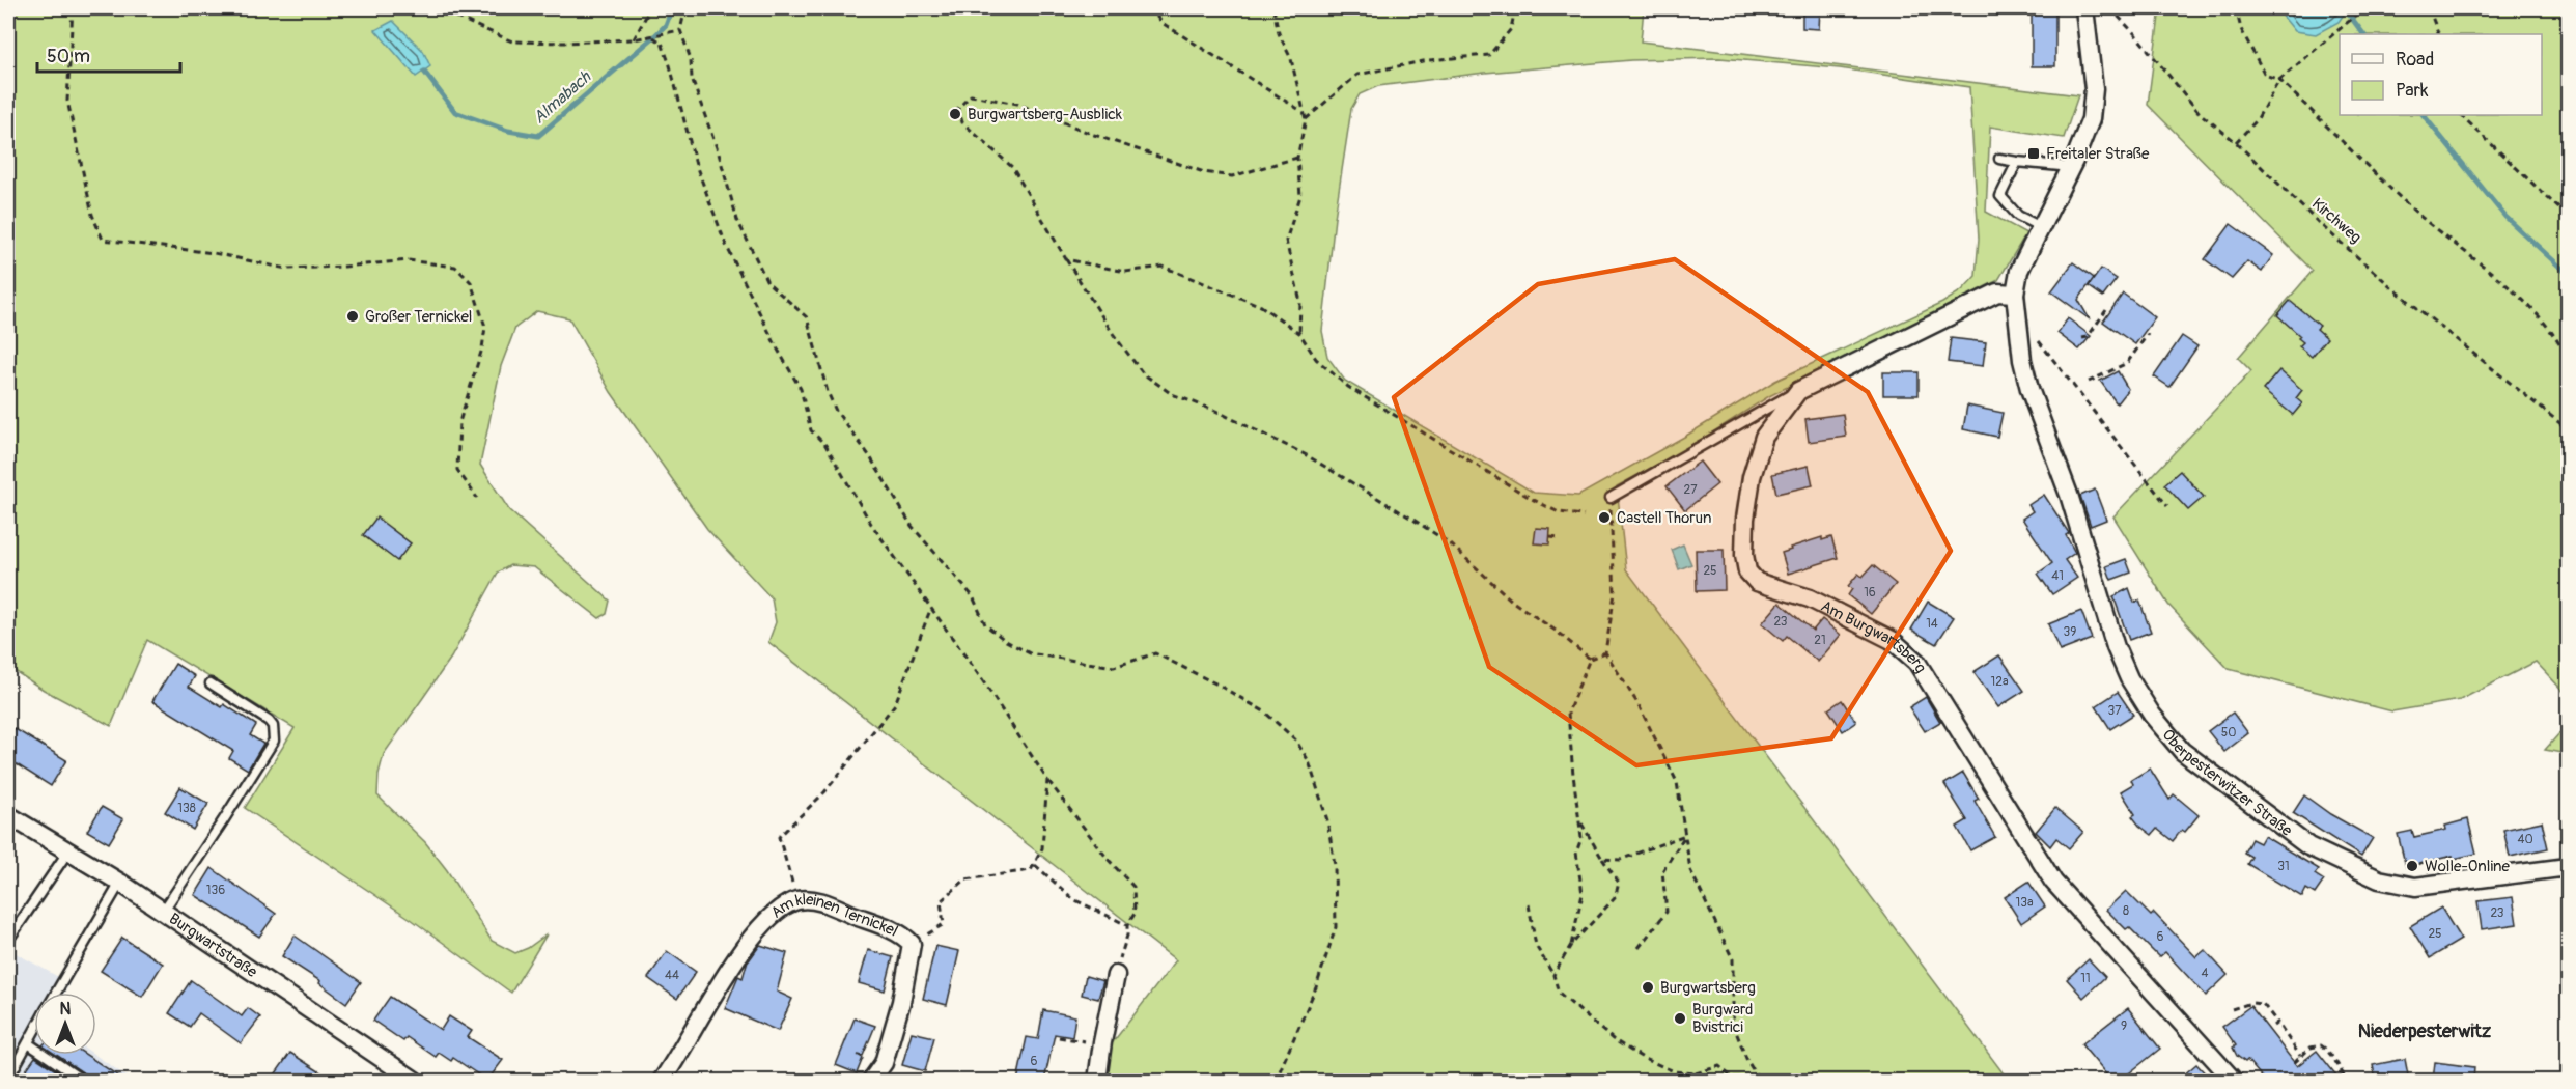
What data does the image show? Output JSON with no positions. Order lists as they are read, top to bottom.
{
  "streets": {
    "street": [
      "Am Burgwartsberg",
      "Oberpesterwitzer Straße",
      "Am kleinen Ternickel",
      "Burgwartstraße"
    ],
    "path": ["Kirchweg"]
  },
  "districts": ["Niederpesterwitz"],
  "water": ["Almabach"],
  "places": {
    "other": [
      "Burgwartsberg-Ausblick",
      "Großer Ternickel",
      "Castell Thorun",
      "Wolle-Online",
      "Burgwartsberg",
      "Burgward Bvistrici"
    ],
    "transit": ["Freitaler Straße"]
  },
  "house_numbers": [
    "27",
    "25",
    "41",
    "16",
    "23",
    "14",
    "39",
    "21",
    "12a",
    "37",
    "50",
    "138",
    "40",
    "31",
    "136",
    "13a",
    "8",
    "23",
    "25",
    "6",
    "4",
    "44",
    "11",
    "9",
    "6"
  ],
  "legend": ["Road", "Park"],
  "scale_bar": "50 m",
  "north": "top"
}
